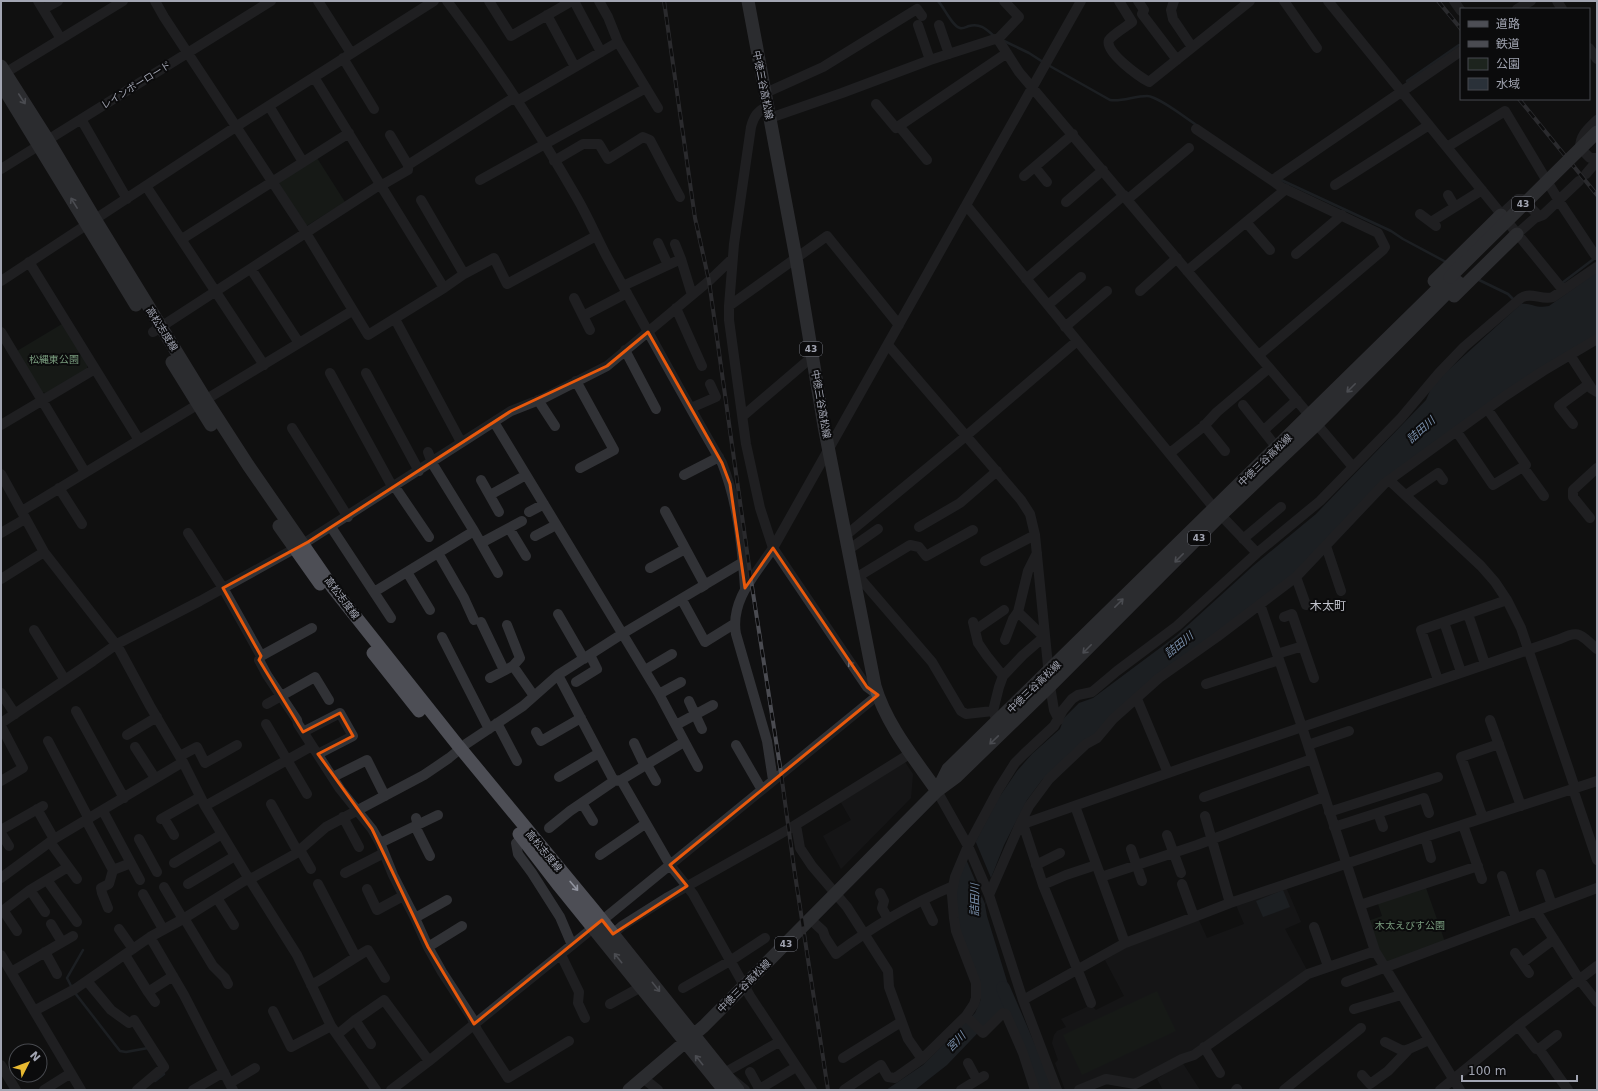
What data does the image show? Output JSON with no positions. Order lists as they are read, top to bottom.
{
  "streets": {
    "main road": ["中徳三谷高松線", "43", "高松志度線"],
    "street": ["レインボーロード"]
  },
  "crossings": [
    ["レインボーロード", "高松志度線"],
    ["中徳三谷高松線", "高松志度線"]
  ],
  "districts": ["木太町"],
  "water": ["詰田川", "宮川"],
  "parks": ["松縄東公園", "木太えびす公園"],
  "legend": [
    "道路",
    "鉄道",
    "公園",
    "水域"
  ],
  "scale_bar": "100 m",
  "north": "top right"
}
